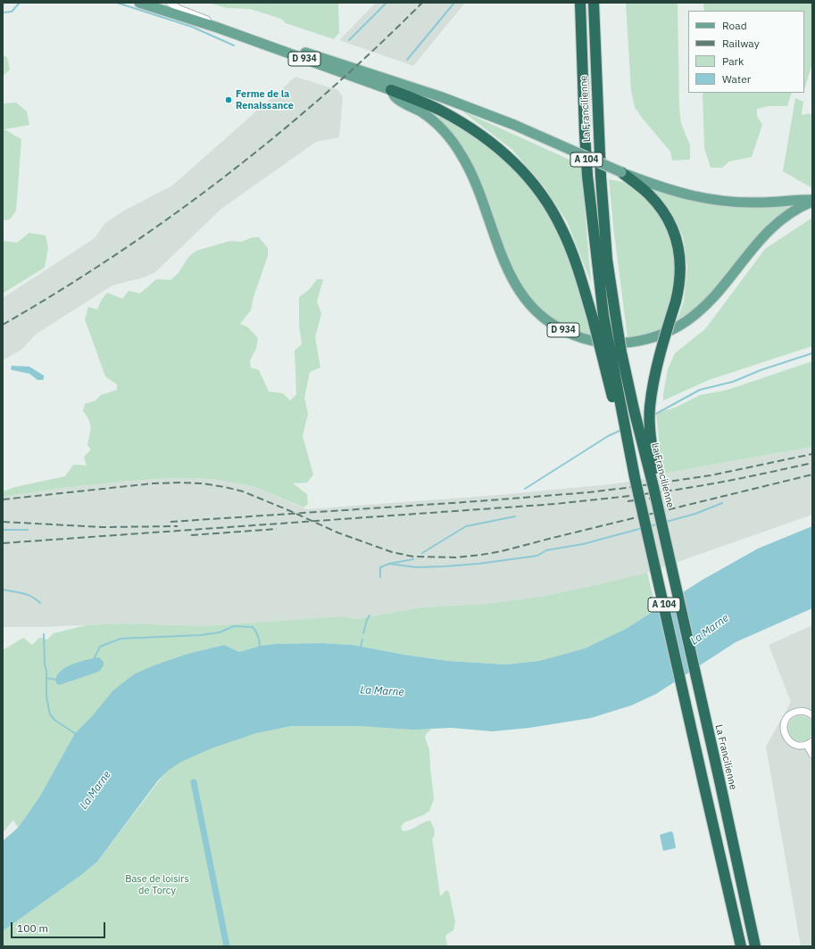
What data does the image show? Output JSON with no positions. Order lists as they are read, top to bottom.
{
  "streets": {
    "highway": ["La Francilienne", "A 104"],
    "main road": ["D 934"]
  },
  "water": ["La Marne"],
  "parks": ["Base de loisirs de Torcy"],
  "places": ["Ferme de la Renaissance"],
  "legend": [
    "Road",
    "Railway",
    "Park",
    "Water"
  ],
  "scale_bar": "100 m"
}
